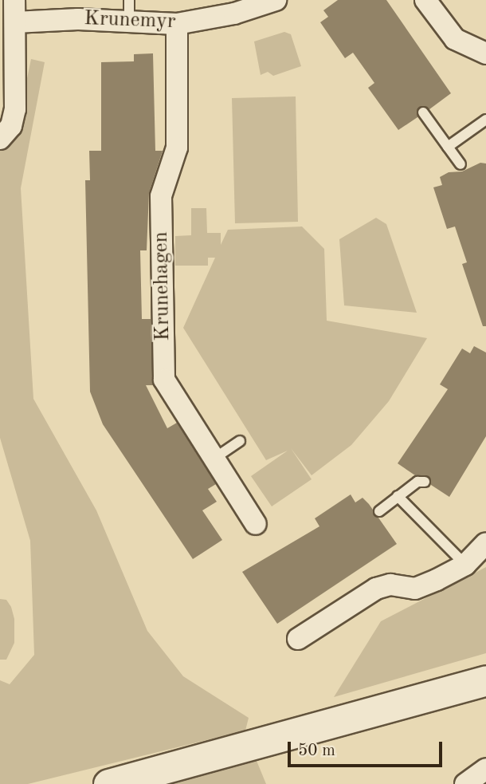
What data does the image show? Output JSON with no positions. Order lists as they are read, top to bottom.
{
  "streets": {
    "street": ["Krunemyr", "Krunehagen"]
  },
  "crossings": [
    ["Krunemyr", "Krunehagen"]
  ],
  "scale_bar": "50 m"
}
